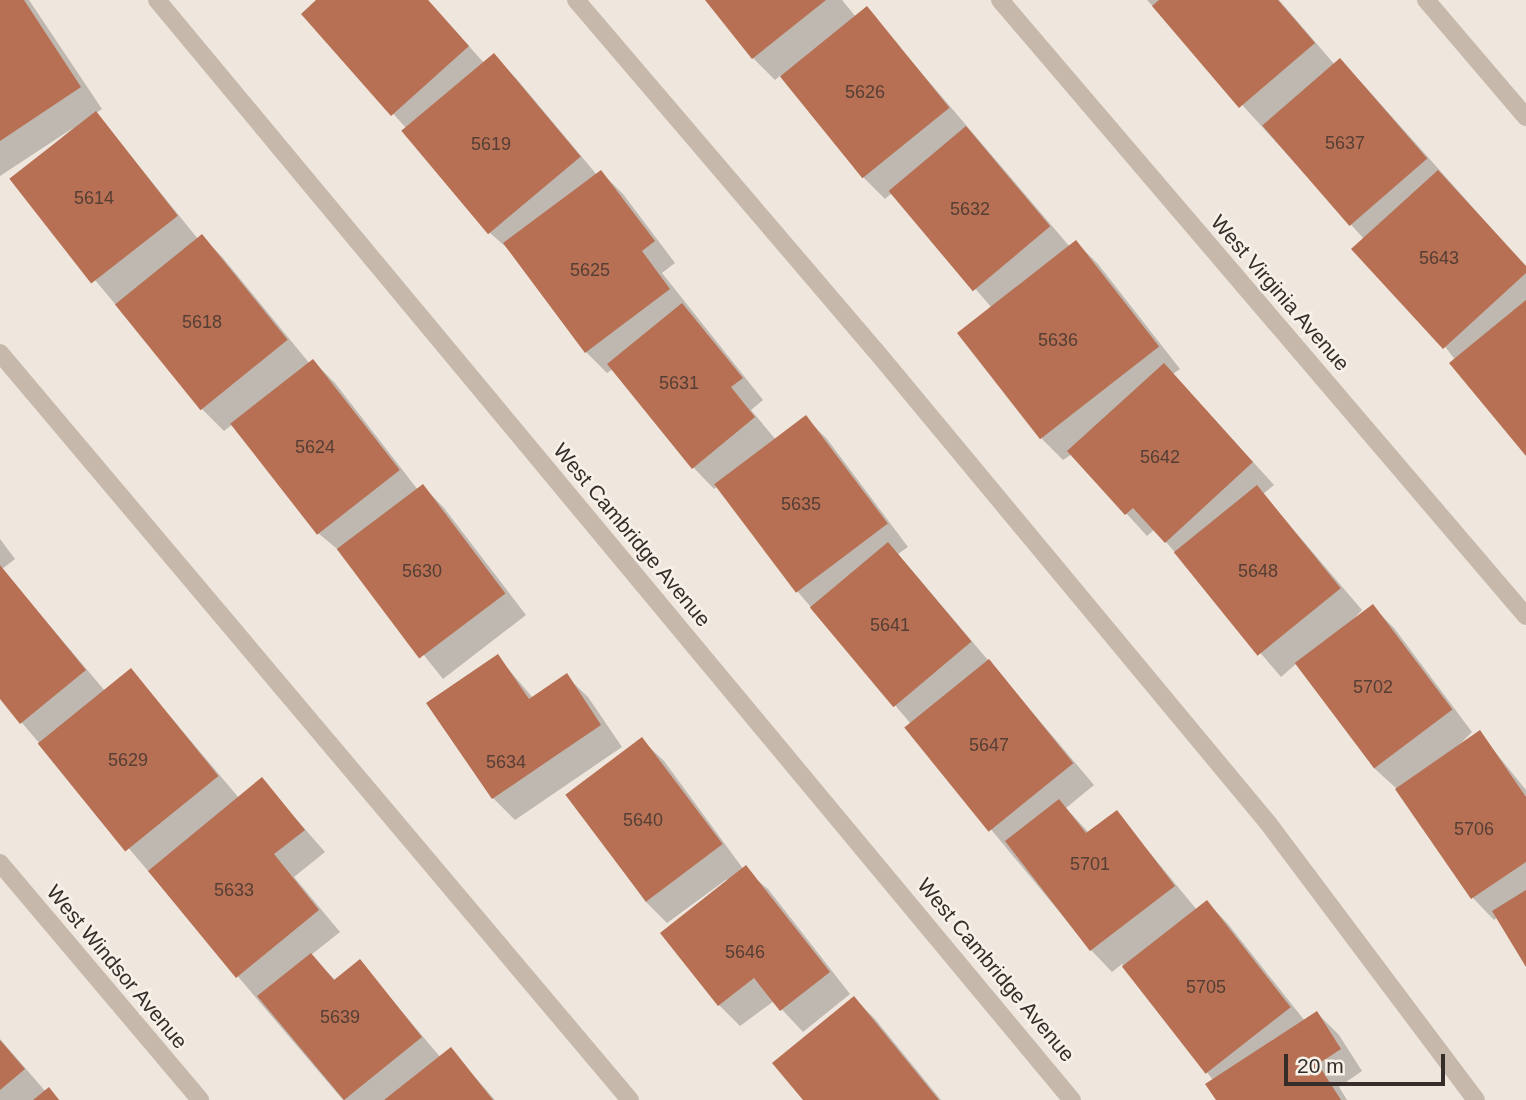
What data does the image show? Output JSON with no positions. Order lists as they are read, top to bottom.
{
  "streets": {
    "street": ["West Virginia Avenue", "West Cambridge Avenue", "West Windsor Avenue"]
  },
  "house_numbers": [
    "5626",
    "5637",
    "5619",
    "5614",
    "5632",
    "5643",
    "5625",
    "5618",
    "5636",
    "5631",
    "5624",
    "5642",
    "5635",
    "5630",
    "5648",
    "5641",
    "5702",
    "5647",
    "5629",
    "5634",
    "5640",
    "5706",
    "5701",
    "5633",
    "5646",
    "5705",
    "5639"
  ],
  "scale_bar": "20 m"
}
